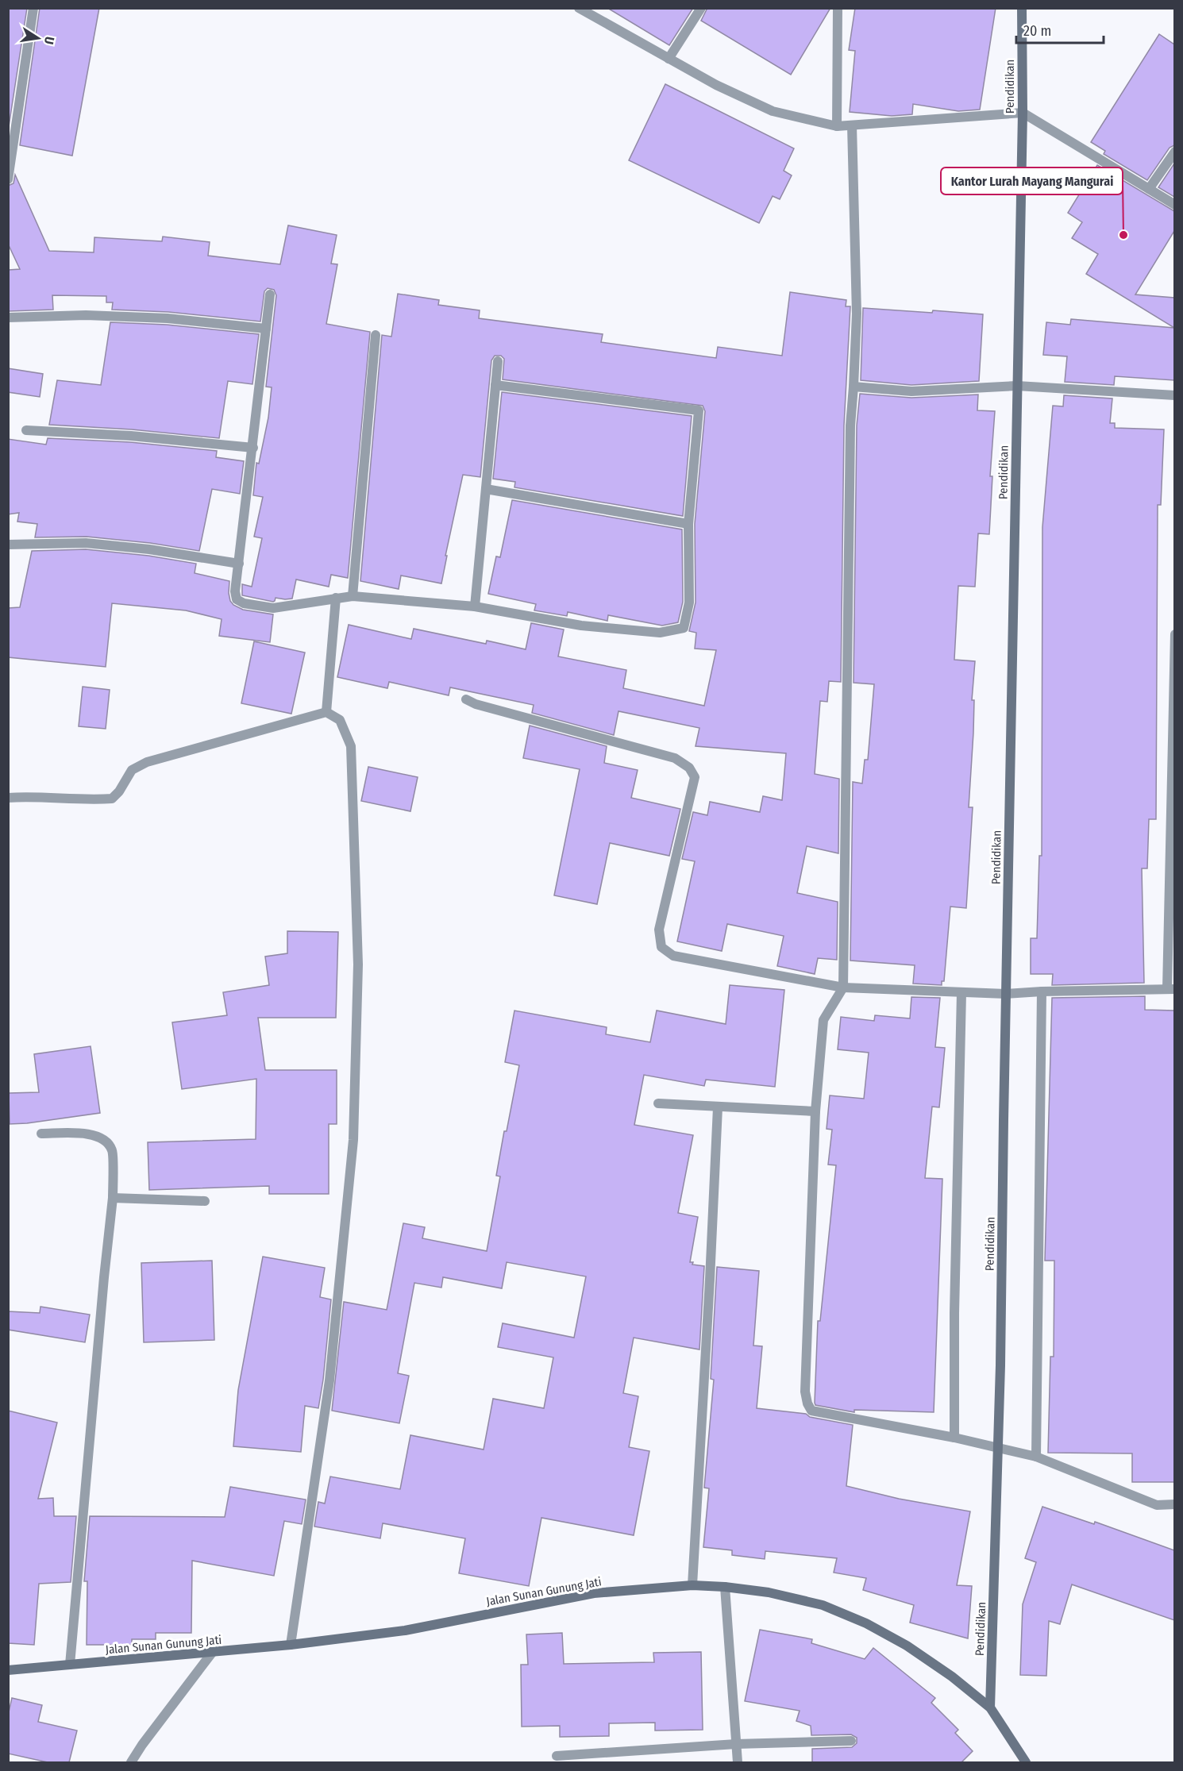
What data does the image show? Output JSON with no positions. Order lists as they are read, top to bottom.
{
  "streets": {
    "street": ["Pendidikan", "Jalan Sunan Gunung Jati"]
  },
  "crossings": [
    ["Pendidikan", "Jalan Sunan Gunung Jati"]
  ],
  "places": ["Kantor Lurah Mayang Mangurai"],
  "scale_bar": "20 m",
  "north": "right"
}
